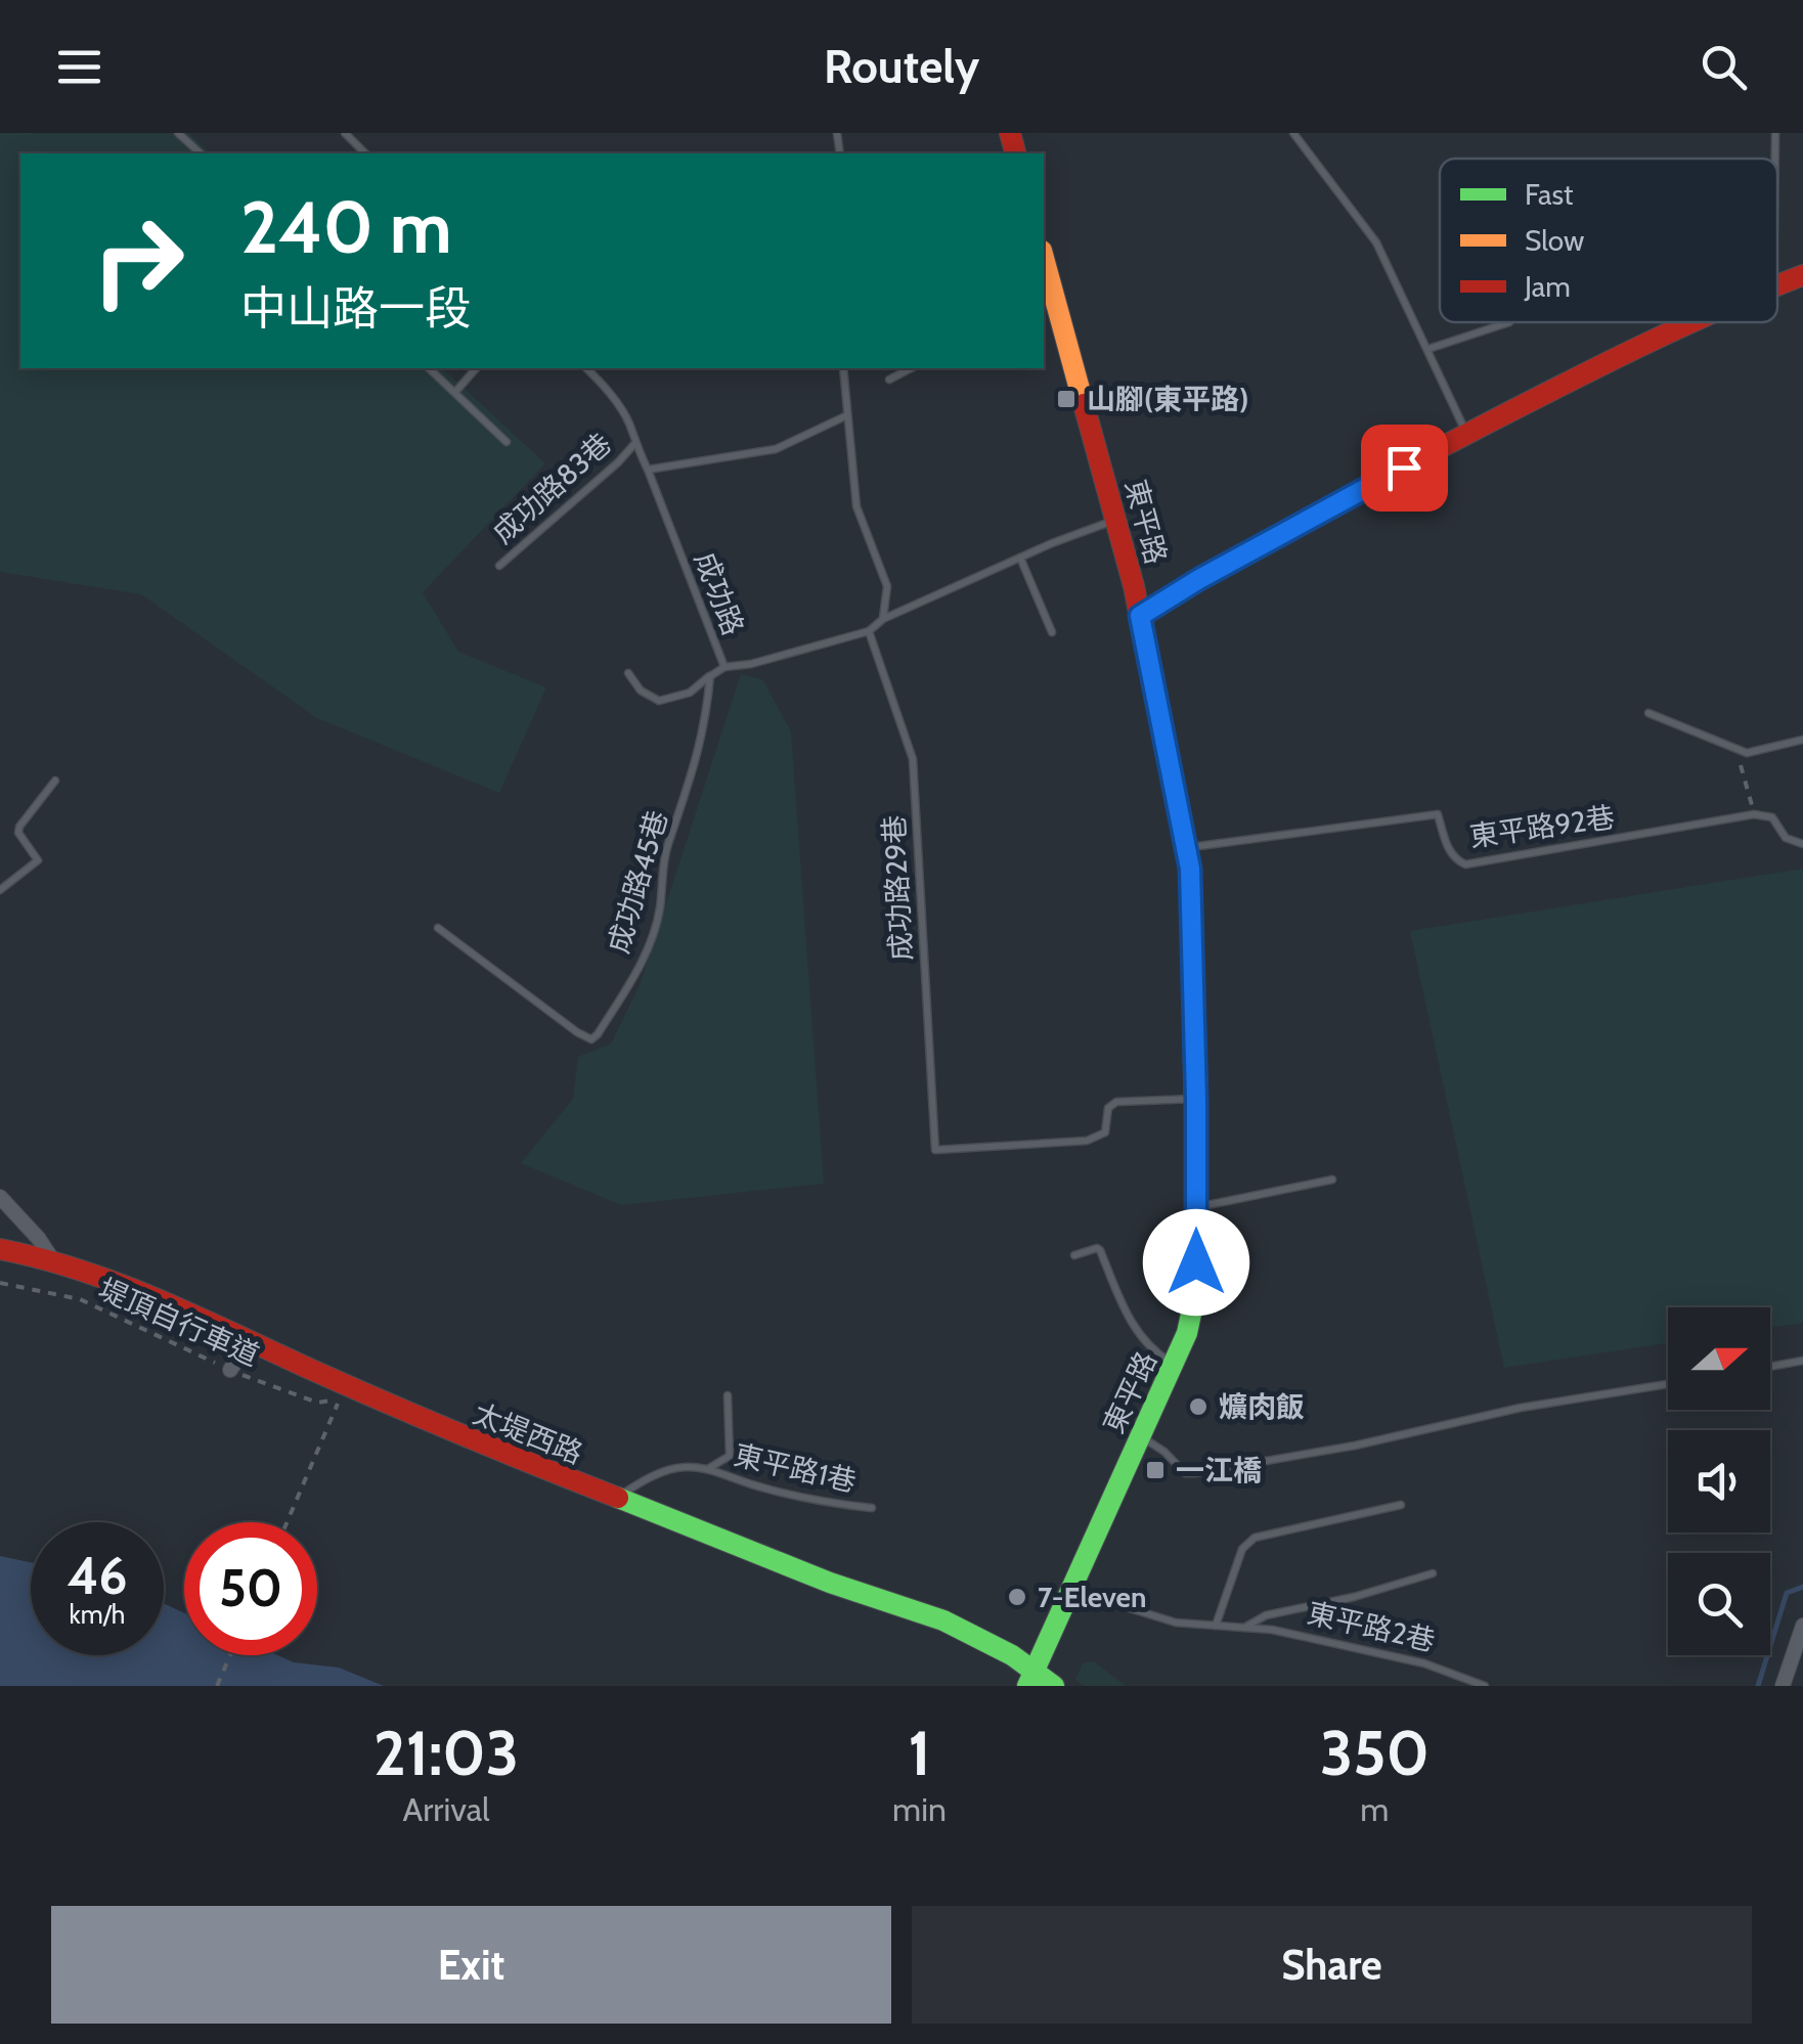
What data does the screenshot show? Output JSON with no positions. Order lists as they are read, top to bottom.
{
  "streets": {
    "main road": ["東平路", "太堤西路"],
    "lane": [
      "成功路83巷",
      "成功路",
      "東平路92巷",
      "成功路45巷",
      "成功路29巷",
      "東平路1巷",
      "東平路2巷"
    ],
    "path": ["堤頂自行車道"]
  },
  "crossings": [
    ["成功路83巷", "成功路"],
    ["東平路", "成功路"],
    ["東平路", "東平路92巷"],
    ["東平路", "成功路29巷"],
    ["東平路", "太堤西路"],
    ["東平路", "東平路2巷"],
    ["成功路", "成功路29巷"],
    ["太堤西路", "東平路1巷"]
  ],
  "places": {
    "transit": ["山腳(東平路)", "一江橋"],
    "other": ["爌肉飯", "7-Eleven"]
  },
  "legend": ["Fast", "Slow", "Jam"],
  "north": "right",
  "page": {
    "header": "Routely",
    "turn": ["240 m", "中山路一段"],
    "speed": "46 km/h",
    "limit": "50",
    "eta": [
      "21:03",
      "Arrival",
      "1",
      "min",
      "350",
      "m"
    ],
    "buttons": ["Exit", "Share"]
  }
}
